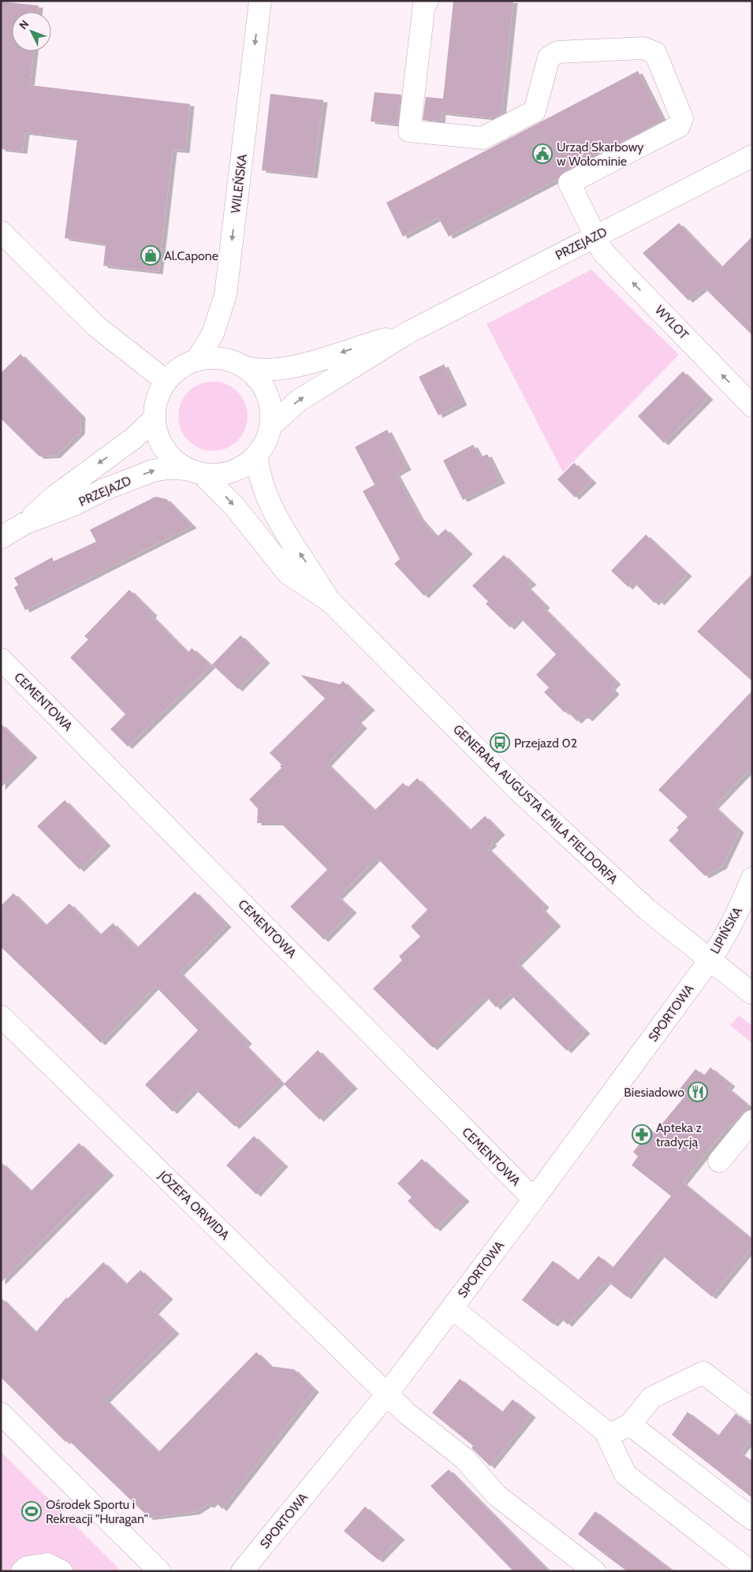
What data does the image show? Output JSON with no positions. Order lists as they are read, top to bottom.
{
  "streets": {
    "street": [
      "WILEŃSKA",
      "PRZEJAZD",
      "WYLOT",
      "CEMENTOWA",
      "GENERAŁA AUGUSTA EMILA FIELDORFA",
      "LIPIŃSKA",
      "SPORTOWA",
      "JÓZEFA ORWIDA"
    ]
  },
  "crossings": [
    ["WILEŃSKA", "PRZEJAZD"],
    ["WILEŃSKA", "GENERAŁA AUGUSTA EMILA FIELDORFA"],
    ["PRZEJAZD", "WYLOT"],
    ["PRZEJAZD", "GENERAŁA AUGUSTA EMILA FIELDORFA"],
    ["CEMENTOWA", "SPORTOWA"],
    ["GENERAŁA AUGUSTA EMILA FIELDORFA", "LIPIŃSKA"],
    ["GENERAŁA AUGUSTA EMILA FIELDORFA", "SPORTOWA"],
    ["LIPIŃSKA", "SPORTOWA"],
    ["SPORTOWA", "JÓZEFA ORWIDA"]
  ],
  "one_way": ["WILEŃSKA"],
  "places": {
    "public building": ["Urząd Skarbowy w Wołominie"],
    "shop": ["Al.Capone"],
    "bus stop": ["Przejazd 02"],
    "restaurant": ["Biesiadowo"],
    "pharmacy": ["Apteka z tradycją"],
    "sports": ["Ośrodek Sportu i Rekreacji \"Huragan\""]
  },
  "north": "top left"
}
